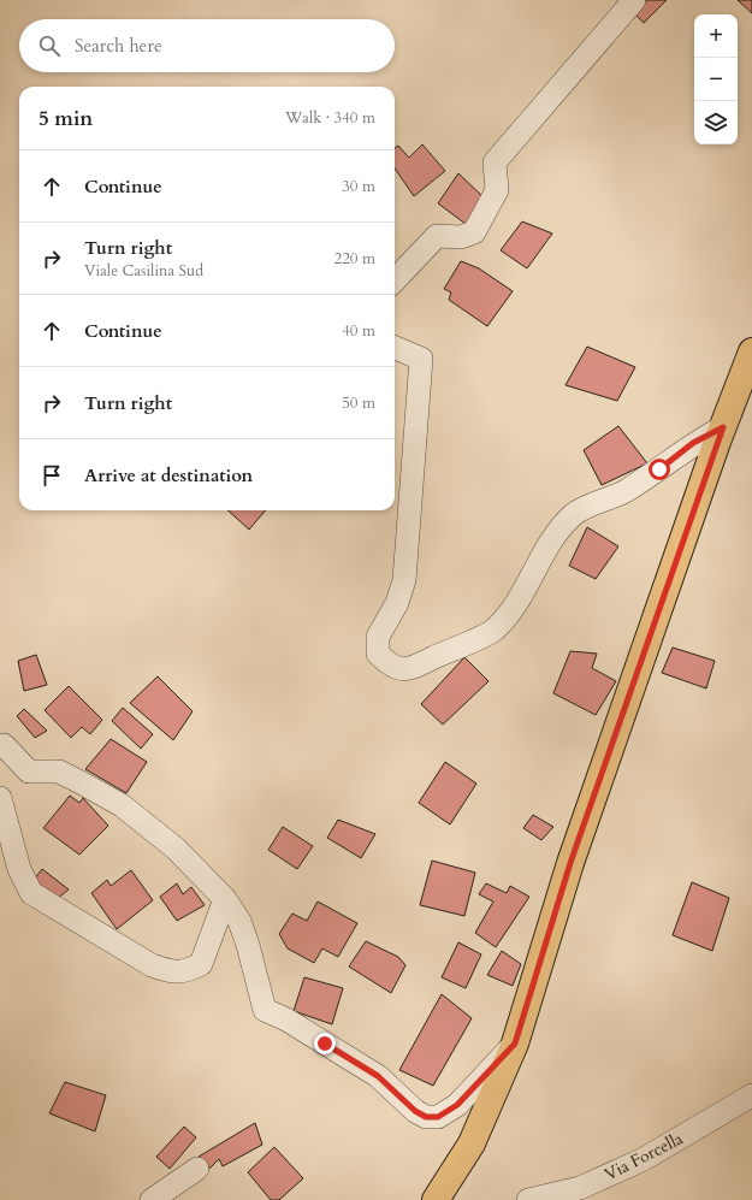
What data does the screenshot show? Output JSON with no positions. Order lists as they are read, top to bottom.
{
  "streets": {
    "street": ["Via Forcella"]
  },
  "page": {
    "map_buttons": ["+", "−"],
    "search": "Search here",
    "heading": ["5 min", "Walk · 340 m"],
    "list": [
      ["Continue", "30 m"],
      ["Turn right", "Viale Casilina Sud", "220 m"],
      ["Continue", "40 m"],
      ["Turn right", "50 m"],
      "Arrive at destination"
    ]
  }
}
